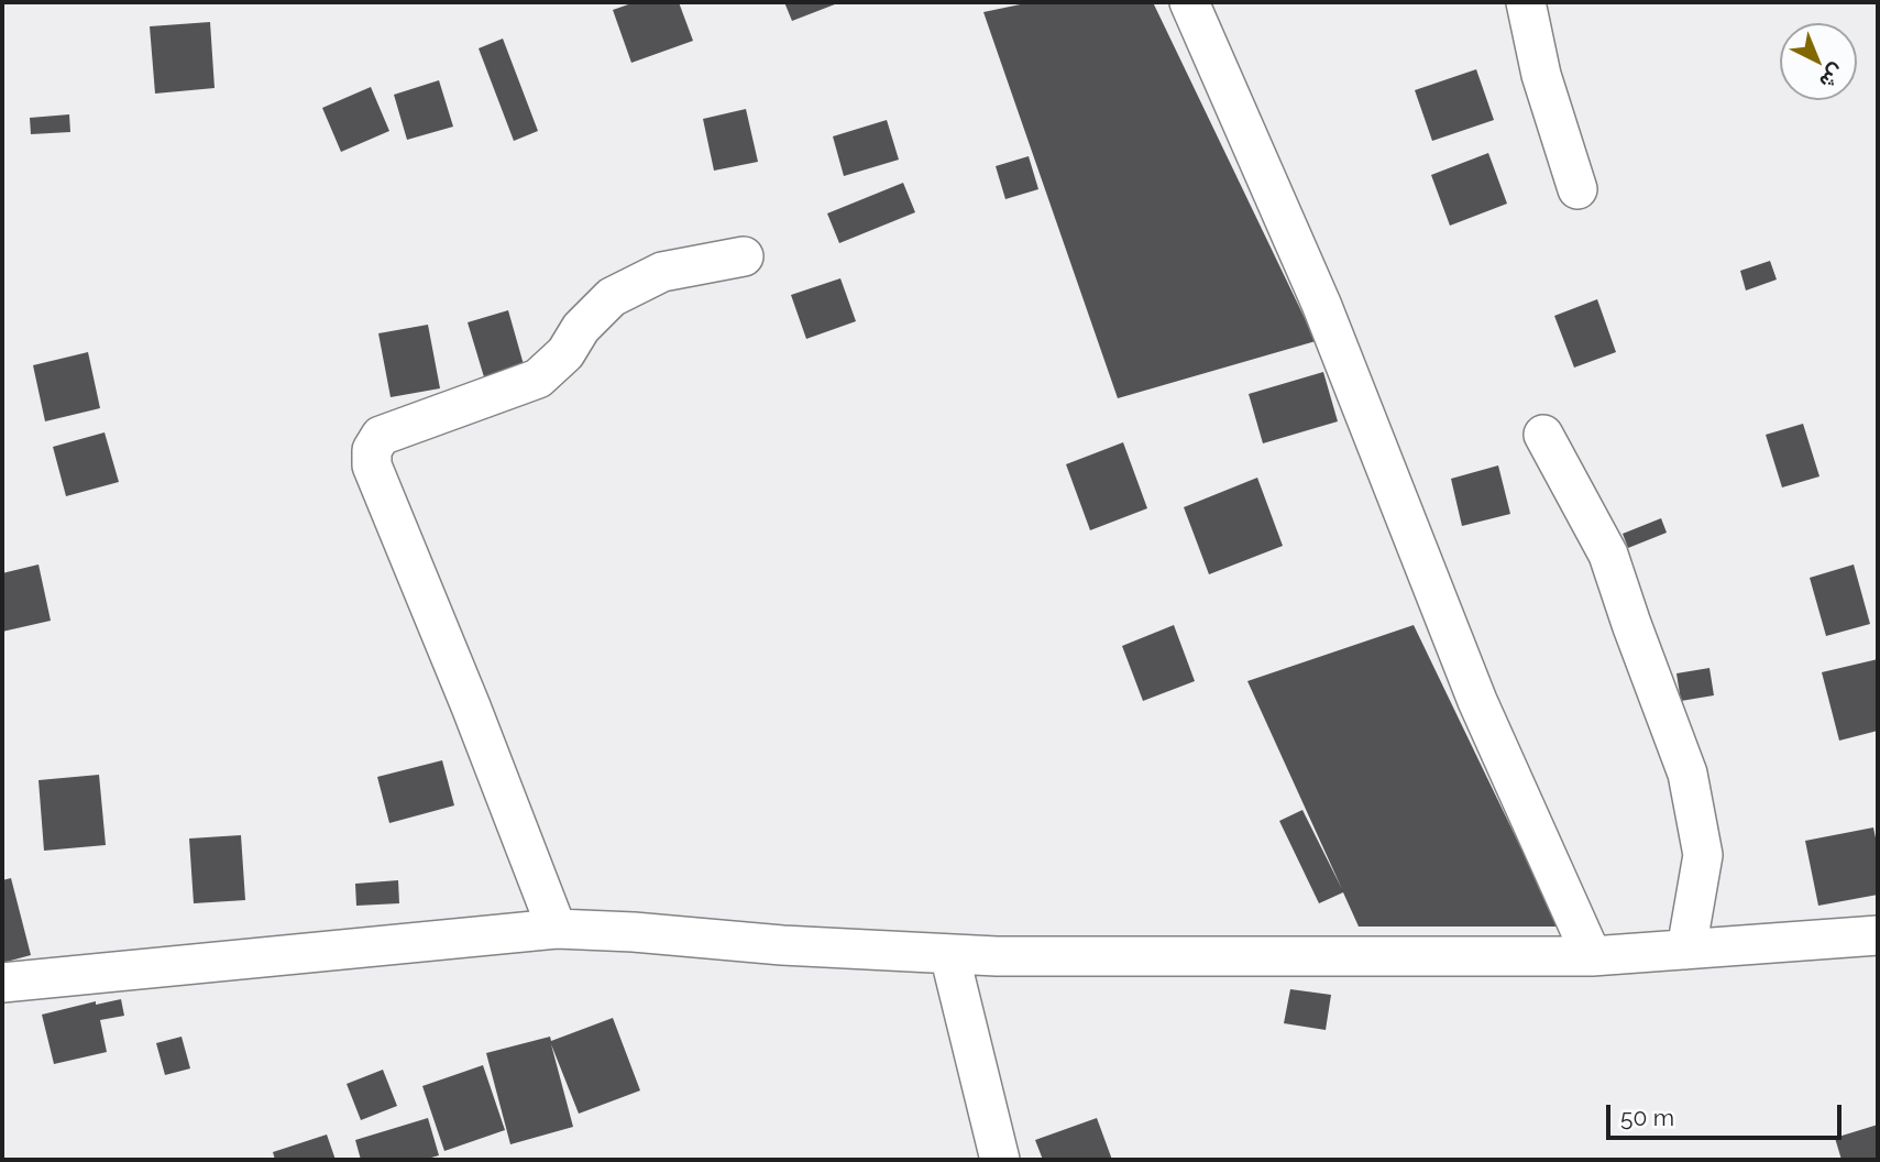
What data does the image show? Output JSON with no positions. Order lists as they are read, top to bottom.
{
  "scale_bar": "50 m",
  "north": "bottom right"
}
